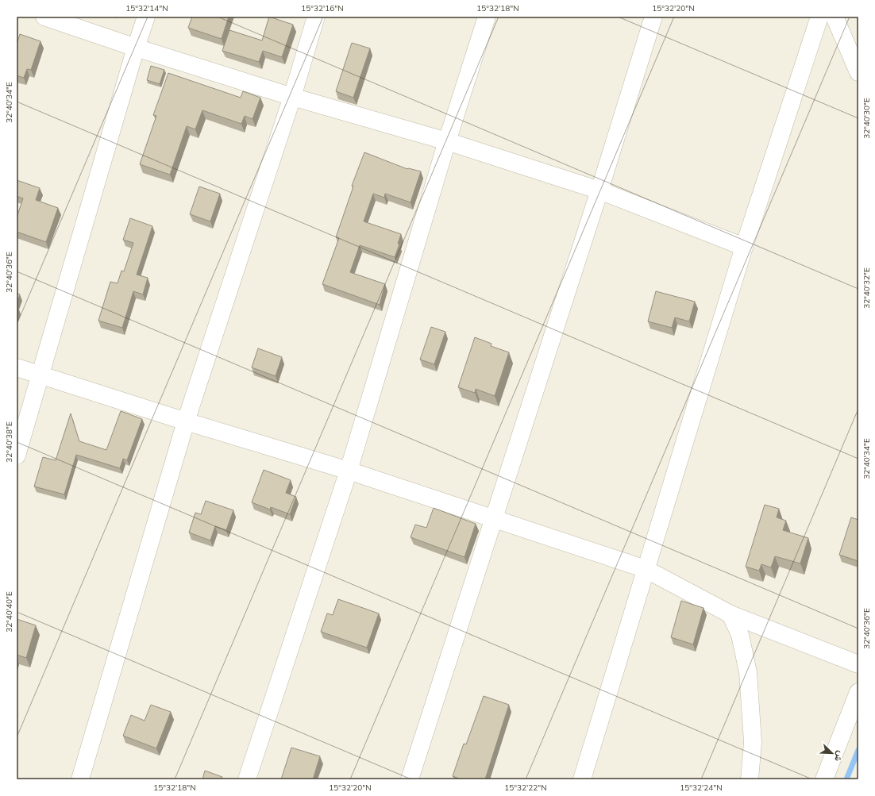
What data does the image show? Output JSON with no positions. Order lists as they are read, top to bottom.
{
  "north": "bottom right",
  "coordinates": [
    "15°32'14\"N",
    "15°32'16\"N",
    "15°32'18\"N",
    "15°32'20\"N",
    "32°40'34\"E",
    "32°40'30\"E",
    "32°40'36\"E",
    "32°40'32\"E",
    "32°40'38\"E",
    "32°40'40\"E",
    "15°32'22\"N",
    "15°32'24\"N"
  ]
}
